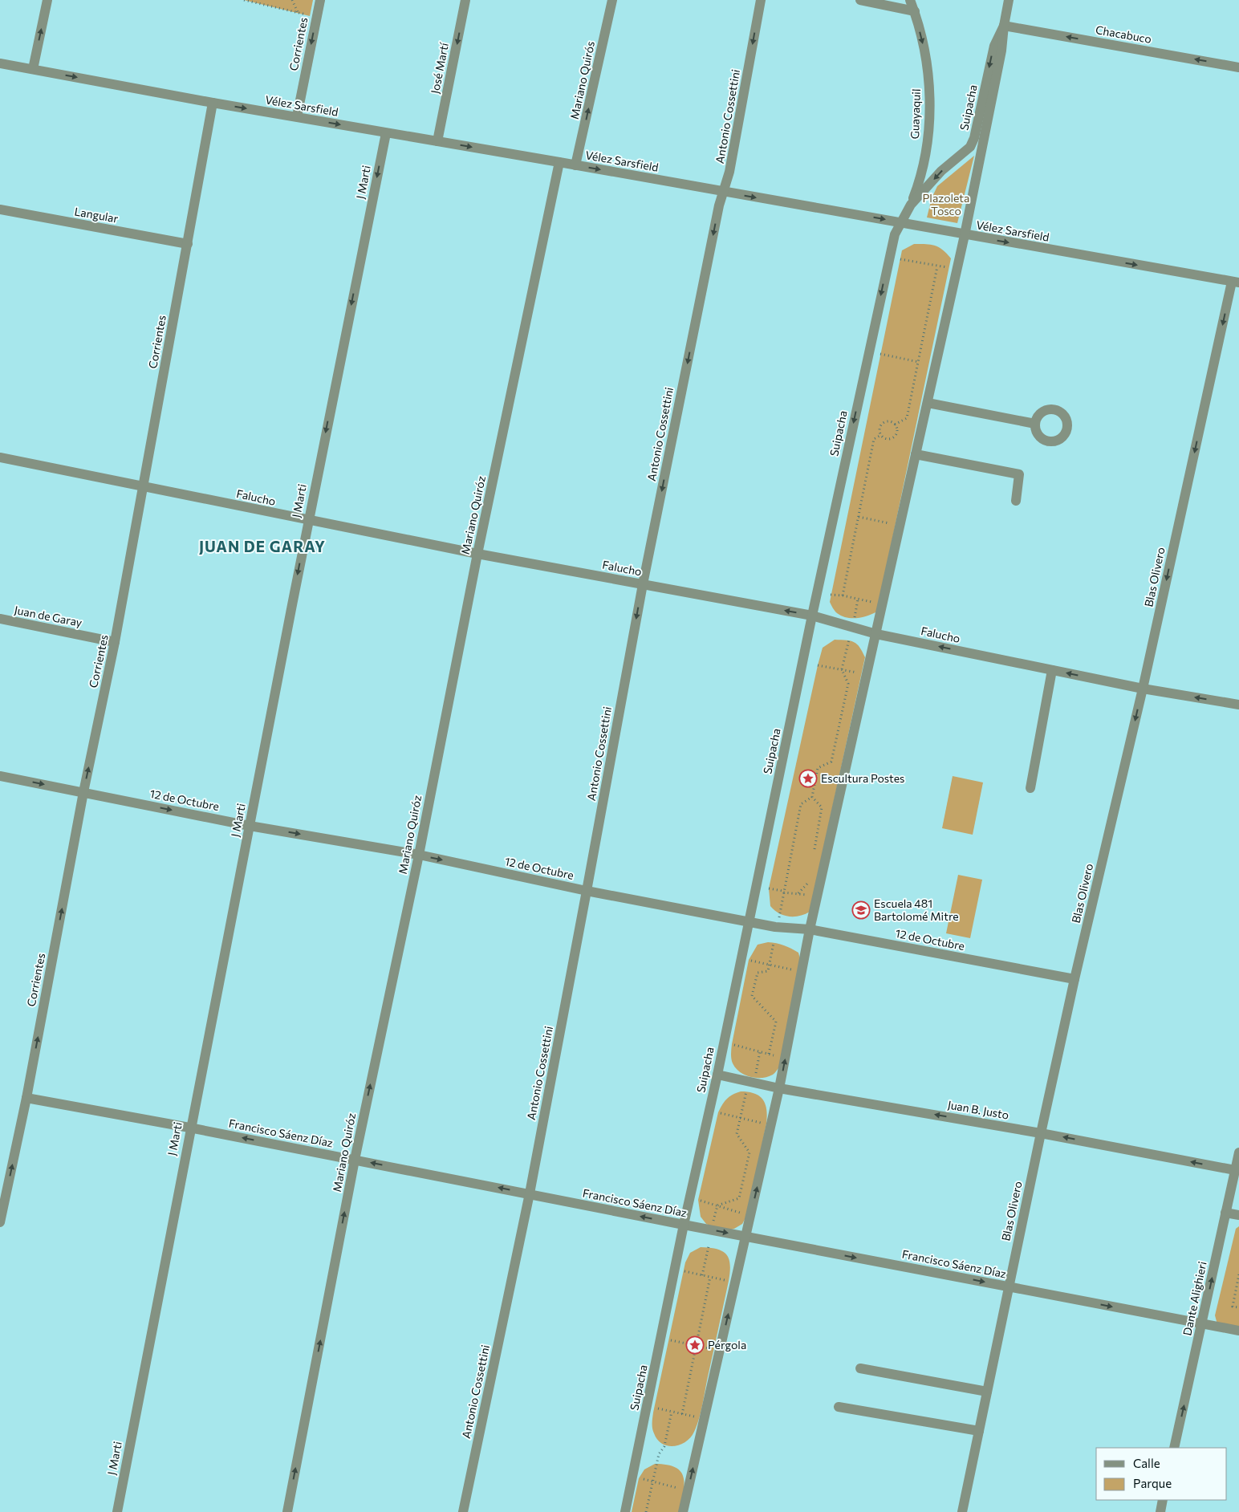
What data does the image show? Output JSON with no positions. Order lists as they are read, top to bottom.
{
  "streets": {
    "street": [
      "Chacabuco",
      "Corrientes",
      "José Martí",
      "Mariano Quirós",
      "Vélez Sarsfield",
      "Suipacha",
      "Guayaquil",
      "Antonio Cossettini",
      "J Marti",
      "Langular",
      "Falucho",
      "Mariano Quiróz",
      "Blas Olivero",
      "Juan de Garay",
      "12 de Octubre",
      "Juan B. Justo",
      "Francisco Sáenz Díaz",
      "Dante Alighieri"
    ]
  },
  "crossings": [
    ["Chacabuco", "Suipacha"],
    ["Corrientes", "Vélez Sarsfield"],
    ["Corrientes", "Langular"],
    ["Corrientes", "Falucho"],
    ["Corrientes", "Juan de Garay"],
    ["Corrientes", "12 de Octubre"],
    ["Corrientes", "Francisco Sáenz Díaz"],
    ["José Martí", "Vélez Sarsfield"],
    ["Mariano Quirós", "Vélez Sarsfield"],
    ["Vélez Sarsfield", "Suipacha"],
    ["Vélez Sarsfield", "Antonio Cossettini"],
    ["Vélez Sarsfield", "J Marti"],
    ["Vélez Sarsfield", "Mariano Quiróz"],
    ["Vélez Sarsfield", "Blas Olivero"],
    ["Suipacha", "Guayaquil"],
    ["Suipacha", "Falucho"],
    ["Suipacha", "12 de Octubre"],
    ["Suipacha", "Juan B. Justo"],
    ["Suipacha", "Francisco Sáenz Díaz"],
    ["Antonio Cossettini", "Falucho"],
    ["Antonio Cossettini", "12 de Octubre"],
    ["Antonio Cossettini", "Francisco Sáenz Díaz"],
    ["J Marti", "Falucho"],
    ["J Marti", "12 de Octubre"],
    ["J Marti", "Francisco Sáenz Díaz"],
    ["Falucho", "Mariano Quiróz"],
    ["Falucho", "Blas Olivero"],
    ["Mariano Quiróz", "12 de Octubre"],
    ["Mariano Quiróz", "Francisco Sáenz Díaz"],
    ["Blas Olivero", "12 de Octubre"],
    ["Blas Olivero", "Juan B. Justo"],
    ["Blas Olivero", "Francisco Sáenz Díaz"],
    ["Juan B. Justo", "Dante Alighieri"],
    ["Francisco Sáenz Díaz", "Dante Alighieri"]
  ],
  "one_way": [
    "Chacabuco",
    "José Martí",
    "Mariano Quirós",
    "Vélez Sarsfield",
    "Guayaquil",
    "Antonio Cossettini",
    "J Marti",
    "Falucho",
    "Mariano Quiróz",
    "Blas Olivero",
    "12 de Octubre",
    "Juan B. Justo",
    "Dante Alighieri"
  ],
  "districts": ["JUAN DE GARAY"],
  "parks": ["Plazoleta Tosco"],
  "places": {
    "place": ["Escultura Postes", "Pérgola"],
    "school or university": ["Escuela 481 Bartolomé Mitre"]
  },
  "legend": ["Calle", "Parque"]
}
